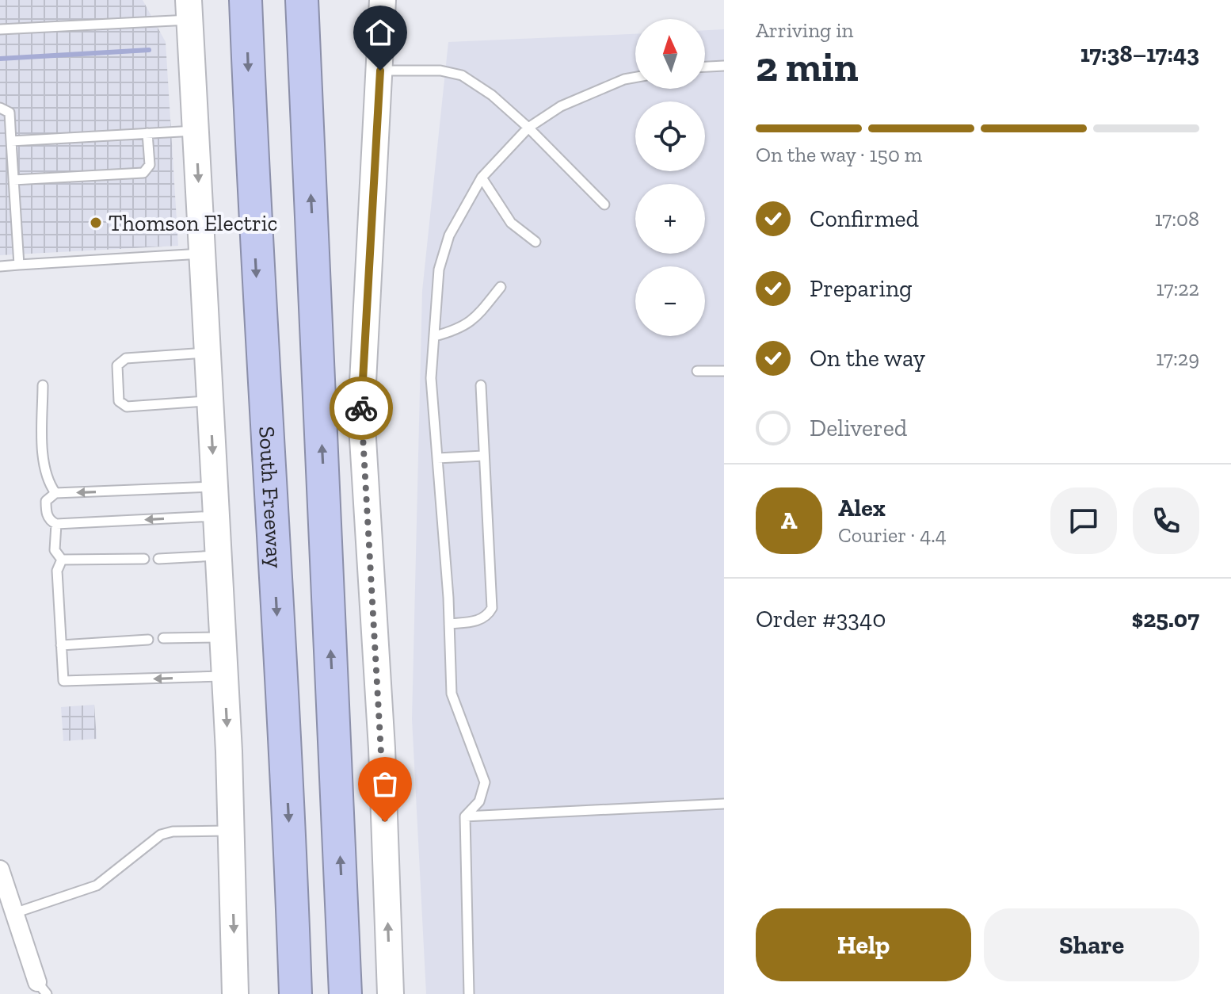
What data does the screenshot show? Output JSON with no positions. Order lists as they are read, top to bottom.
{
  "streets": {
    "highway": ["South Freeway"]
  },
  "places": ["Thomson Electric"],
  "north": "top",
  "page": {
    "heading": ["2 min", "Arriving in", "17:38–17:43"],
    "panel": [
      "Alex",
      "Courier · 4.4",
      "Order #3340",
      "$25.07"
    ],
    "map_buttons": ["+", "−"],
    "bar": "On the way · 150 m",
    "list": [
      ["Confirmed", "17:08"],
      ["Preparing", "17:22"],
      ["On the way", "17:29"],
      "Delivered"
    ],
    "round": "A",
    "buttons": ["Help", "Share"]
  }
}
